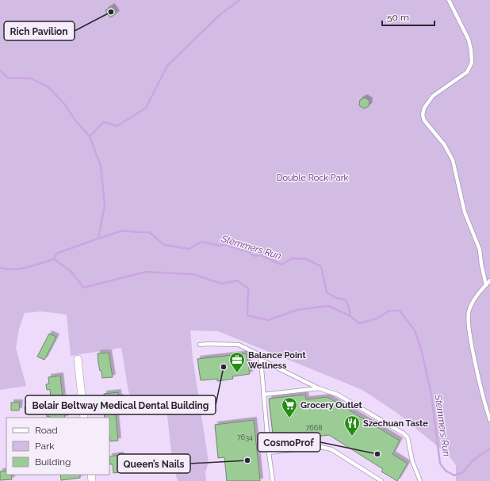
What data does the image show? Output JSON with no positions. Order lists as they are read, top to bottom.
{
  "water": ["Stemmers Run"],
  "parks": ["Double Rock Park"],
  "places": {
    "other": [
      "Rich Pavilion",
      "Belair Beltway Medical Dental Building",
      "CosmoProf",
      "Queen’s Nails"
    ],
    "office": ["Balance Point Wellness"],
    "supermarket": ["Grocery Outlet"],
    "restaurant": ["Szechuan Taste"]
  },
  "house_numbers": ["7668", "7634"],
  "legend": ["Road", "Park", "Building"],
  "scale_bar": "50 m"
}
